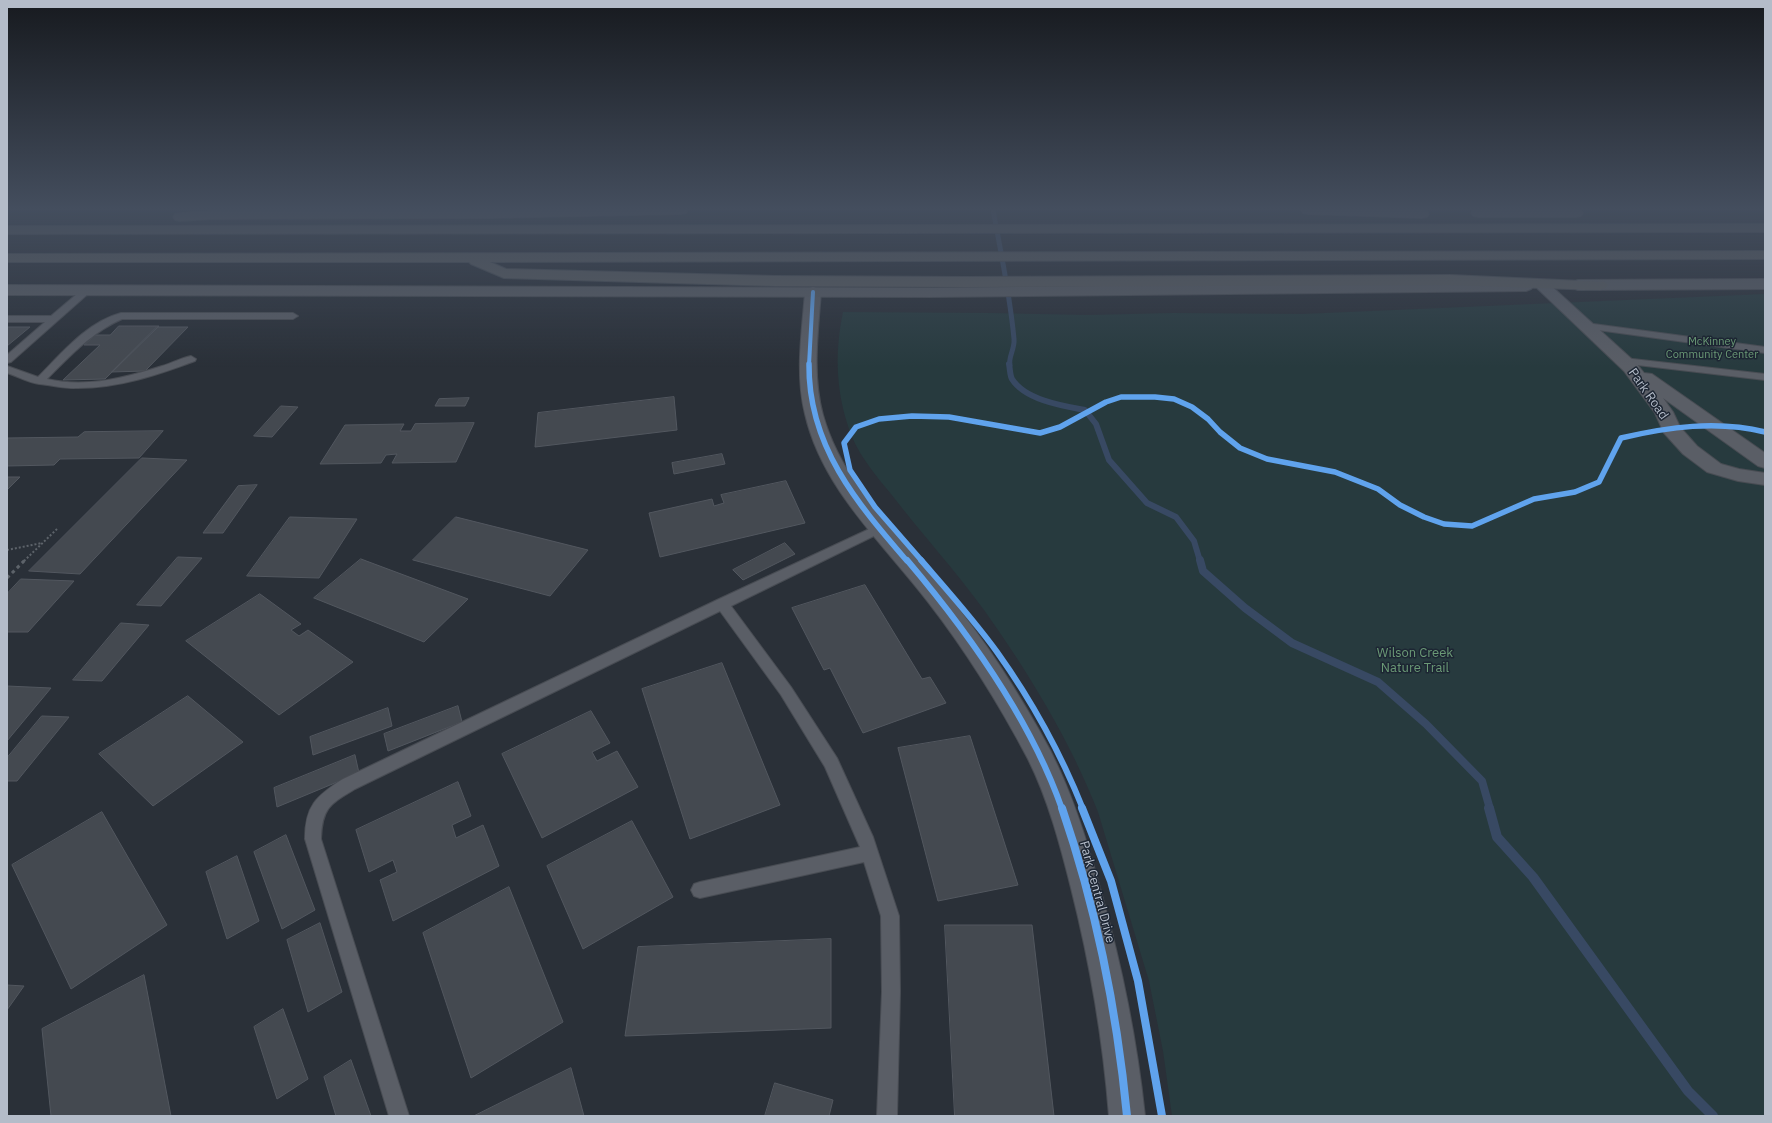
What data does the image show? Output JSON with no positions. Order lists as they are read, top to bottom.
{
  "streets": {
    "street": ["Park Road", "Park Central Drive"]
  },
  "parks": ["McKinney Community Center", "Wilson Creek Nature Trail"]
}
